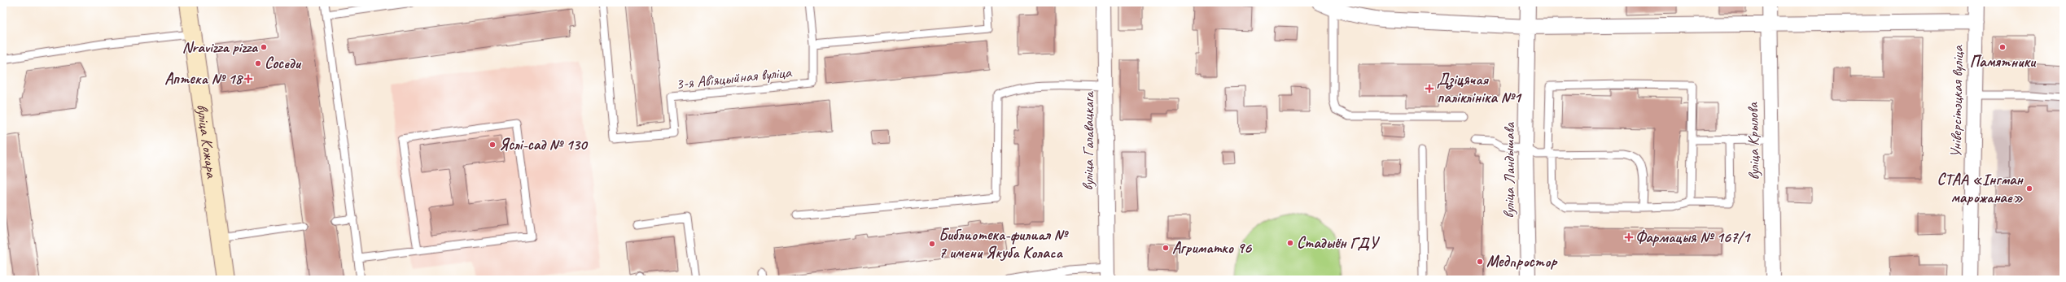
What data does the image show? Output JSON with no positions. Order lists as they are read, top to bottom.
{
  "streets": {
    "main road": ["вуліца Кожара"],
    "street": [
      "Універсітэцкая вуліца",
      "вуліца Галавацкага",
      "вуліца Крылова",
      "вуліца Ландышава"
    ],
    "lane": ["3-я Авіяцыйная вуліца"]
  },
  "places": {
    "other": [
      "Nravizza pizza",
      "Памятники",
      "Соседи",
      "Яслі-сад № 130",
      "СТАА «Інгман марожанае»",
      "Стадыён ГДУ",
      "Библиотека-филиал № 7 имени Якуба Коласа",
      "Агриматко 96",
      "Медпростор"
    ],
    "health": ["Аптека № 18", "Дзіцячая паліклініка №1", "Фармацыя № 167/1"]
  }
}
